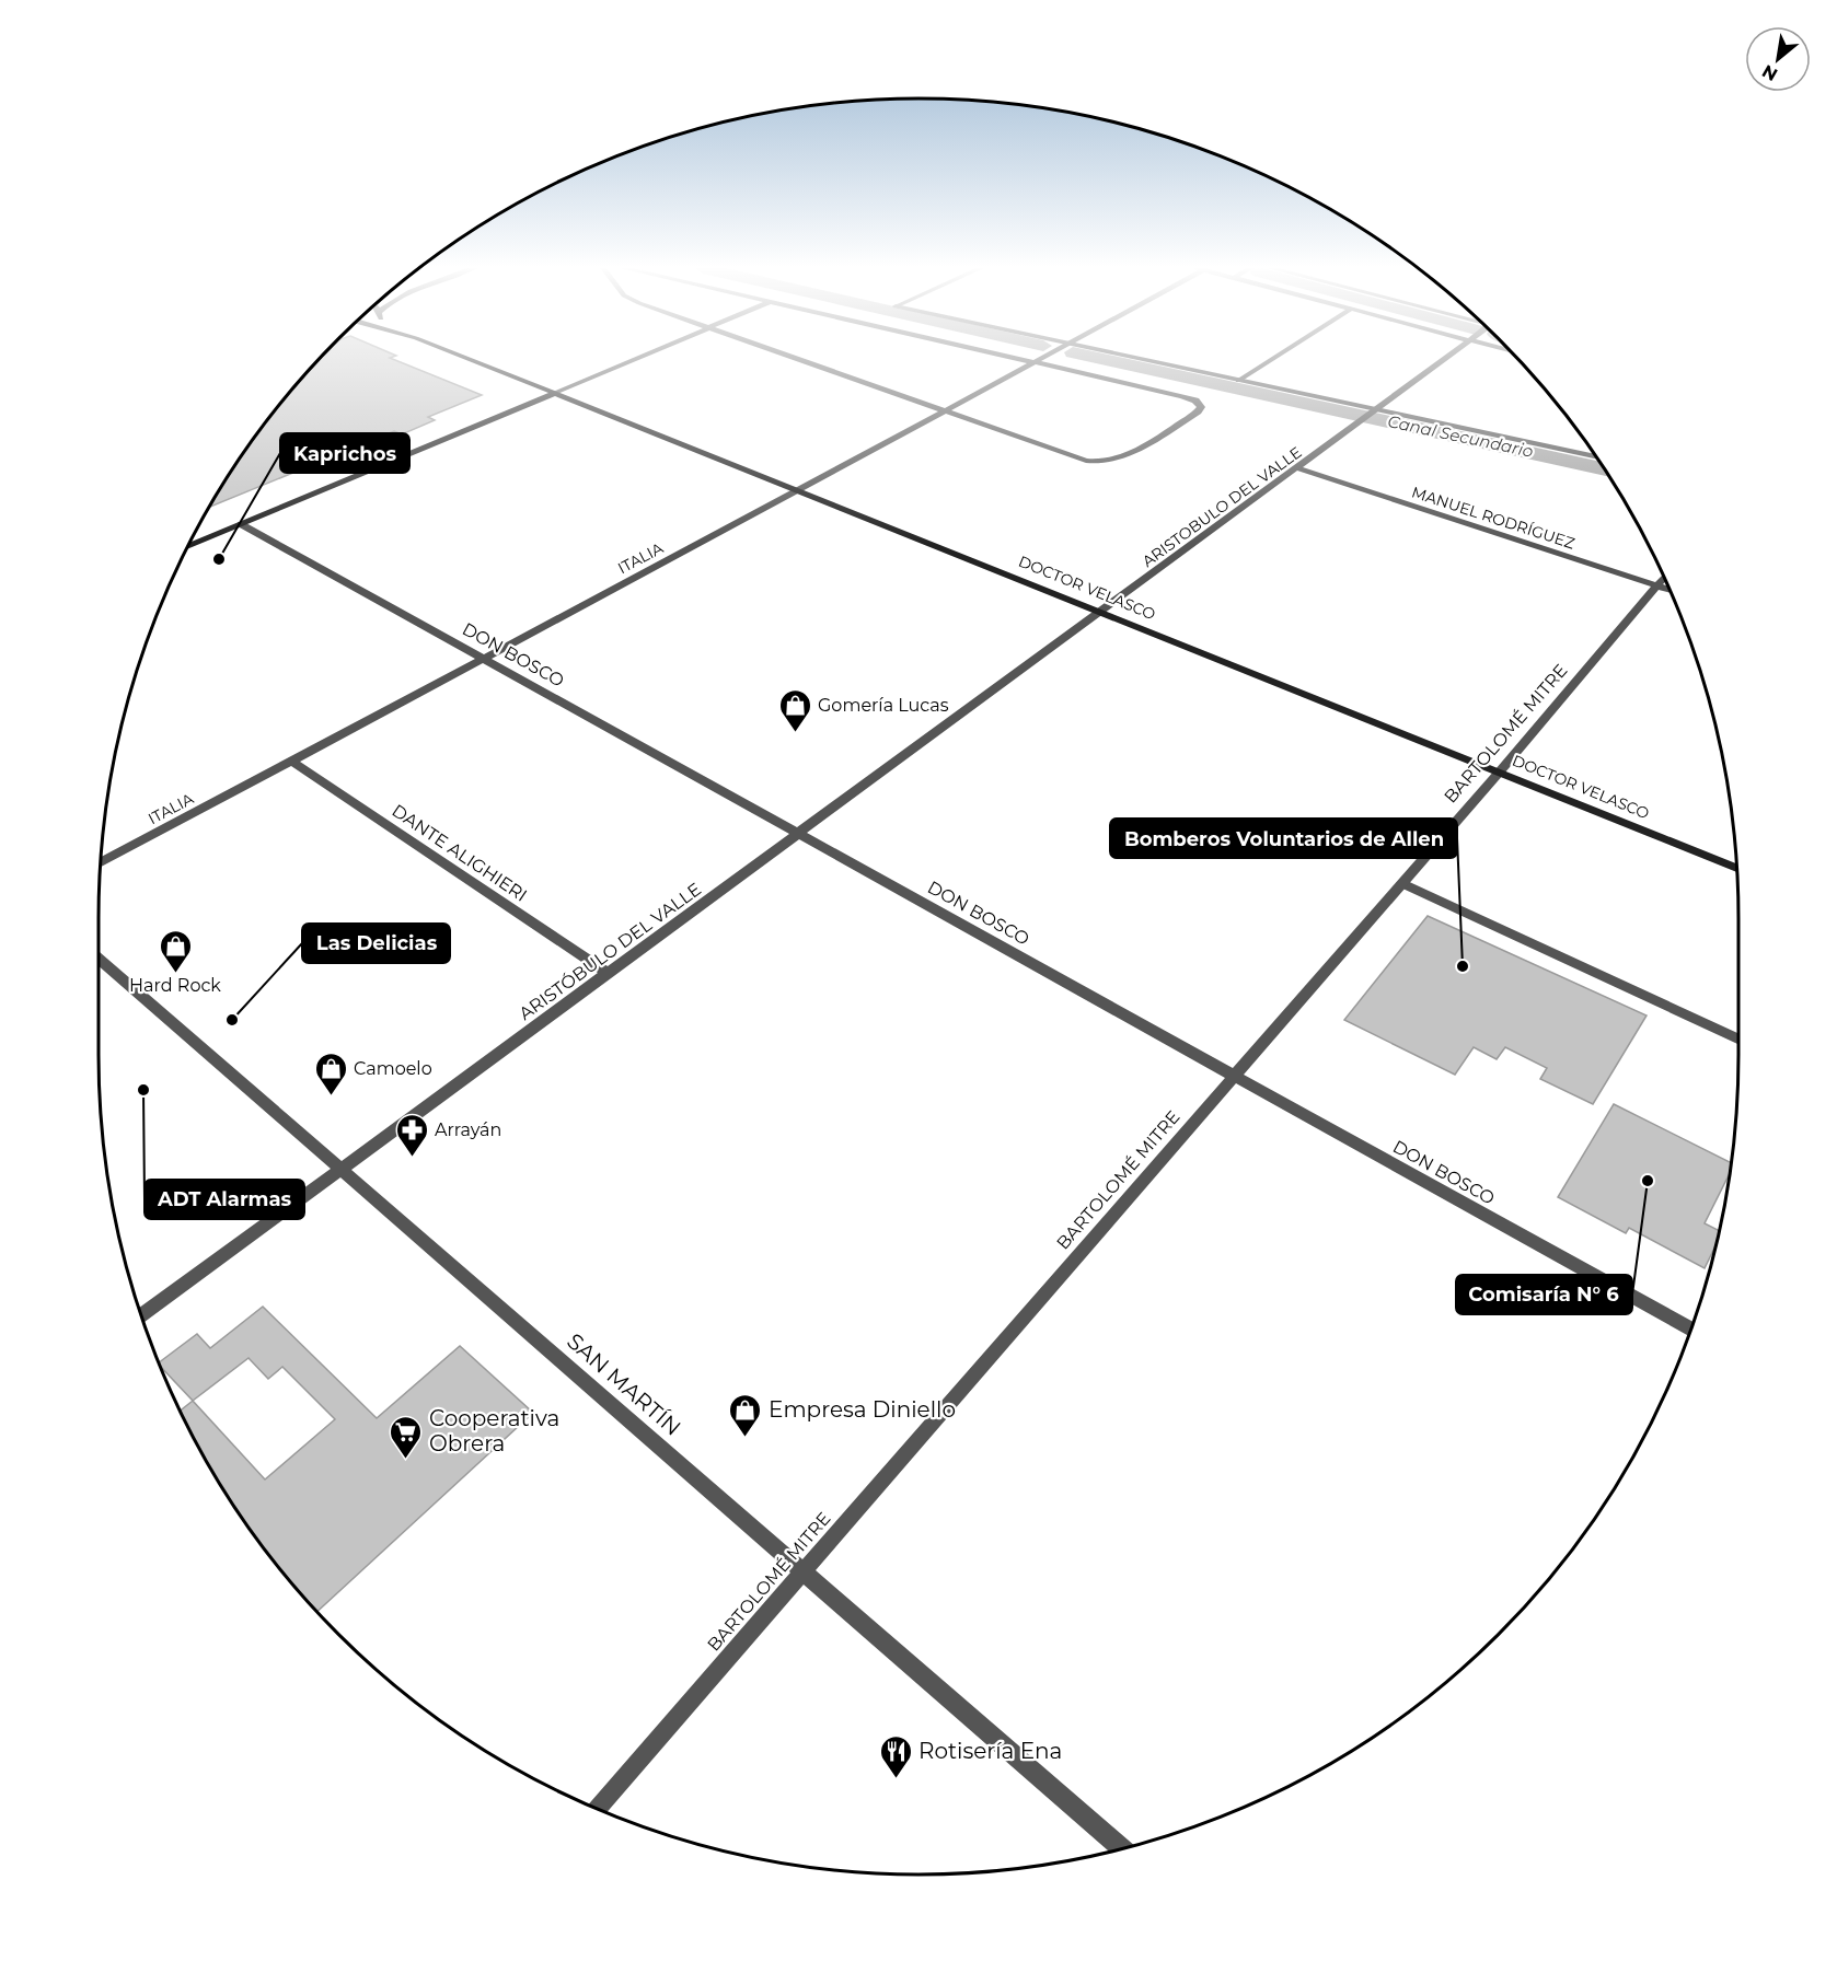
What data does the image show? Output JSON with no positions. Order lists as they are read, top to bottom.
{
  "streets": {
    "main road": ["DOCTOR VELASCO"],
    "street": [
      "ARISTOBULO DEL VALLE",
      "MANUEL RODRÍGUEZ",
      "ITALIA",
      "DON BOSCO",
      "BARTOLOMÉ MITRE",
      "DANTE ALIGHIERI",
      "ARISTÓBULO DEL VALLE",
      "SAN MARTÍN"
    ]
  },
  "crossings": [
    ["ARISTOBULO DEL VALLE", "MANUEL RODRÍGUEZ"],
    ["ARISTOBULO DEL VALLE", "DOCTOR VELASCO"],
    ["ARISTOBULO DEL VALLE", "ARISTÓBULO DEL VALLE"],
    ["MANUEL RODRÍGUEZ", "BARTOLOMÉ MITRE"],
    ["ITALIA", "DOCTOR VELASCO"],
    ["ITALIA", "DON BOSCO"],
    ["ITALIA", "DANTE ALIGHIERI"],
    ["DOCTOR VELASCO", "BARTOLOMÉ MITRE"],
    ["DOCTOR VELASCO", "ARISTÓBULO DEL VALLE"],
    ["DON BOSCO", "BARTOLOMÉ MITRE"],
    ["DON BOSCO", "ARISTÓBULO DEL VALLE"],
    ["BARTOLOMÉ MITRE", "SAN MARTÍN"],
    ["DANTE ALIGHIERI", "ARISTÓBULO DEL VALLE"],
    ["ARISTÓBULO DEL VALLE", "SAN MARTÍN"]
  ],
  "water": ["Canal Secundario"],
  "places": {
    "other": [
      "Kaprichos",
      "Bomberos Voluntarios de Allen",
      "Las Delicias",
      "ADT Alarmas",
      "Comisaría N° 6"
    ],
    "shop": [
      "Gomería Lucas",
      "Hard Rock",
      "Camoelo",
      "Empresa Diniello"
    ],
    "pharmacy": ["Arrayán"],
    "supermarket": ["Cooperativa Obrera"],
    "restaurant": ["Rotisería Ena"]
  },
  "north": "bottom left"
}
